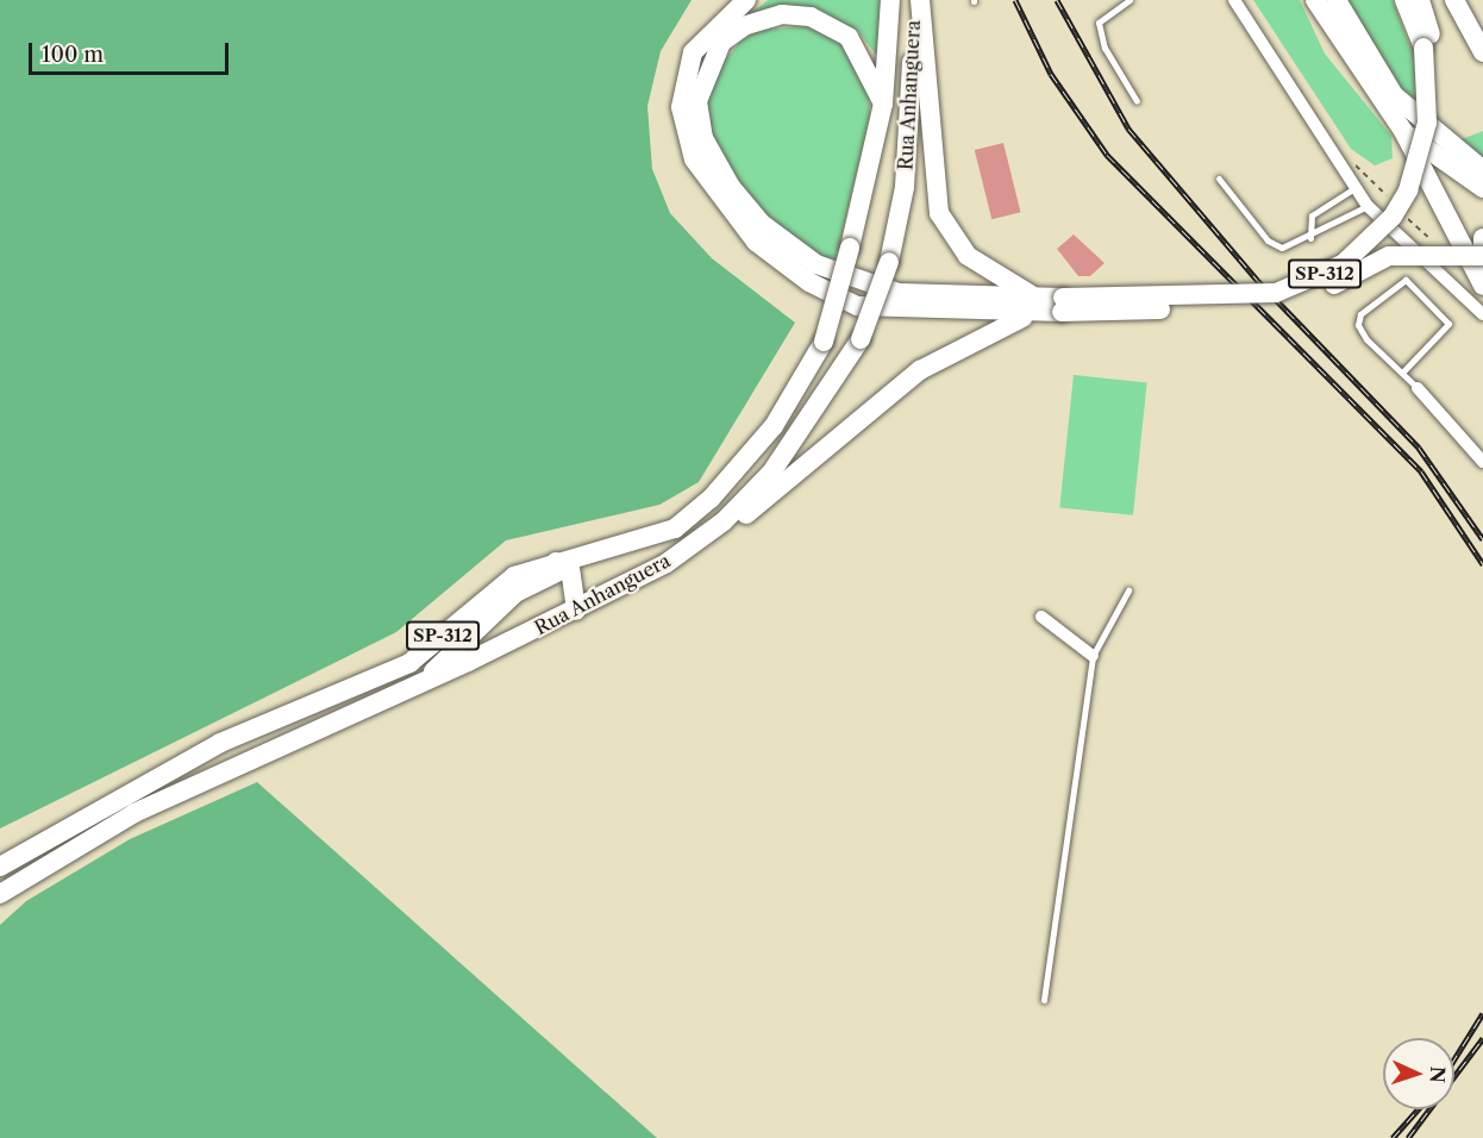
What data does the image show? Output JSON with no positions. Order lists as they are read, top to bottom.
{
  "streets": {
    "main road": ["Rua Anhanguera", "SP-312"]
  },
  "crossings": [
    ["Rua Anhanguera", "SP-312"]
  ],
  "scale_bar": "100 m",
  "north": "right"
}
